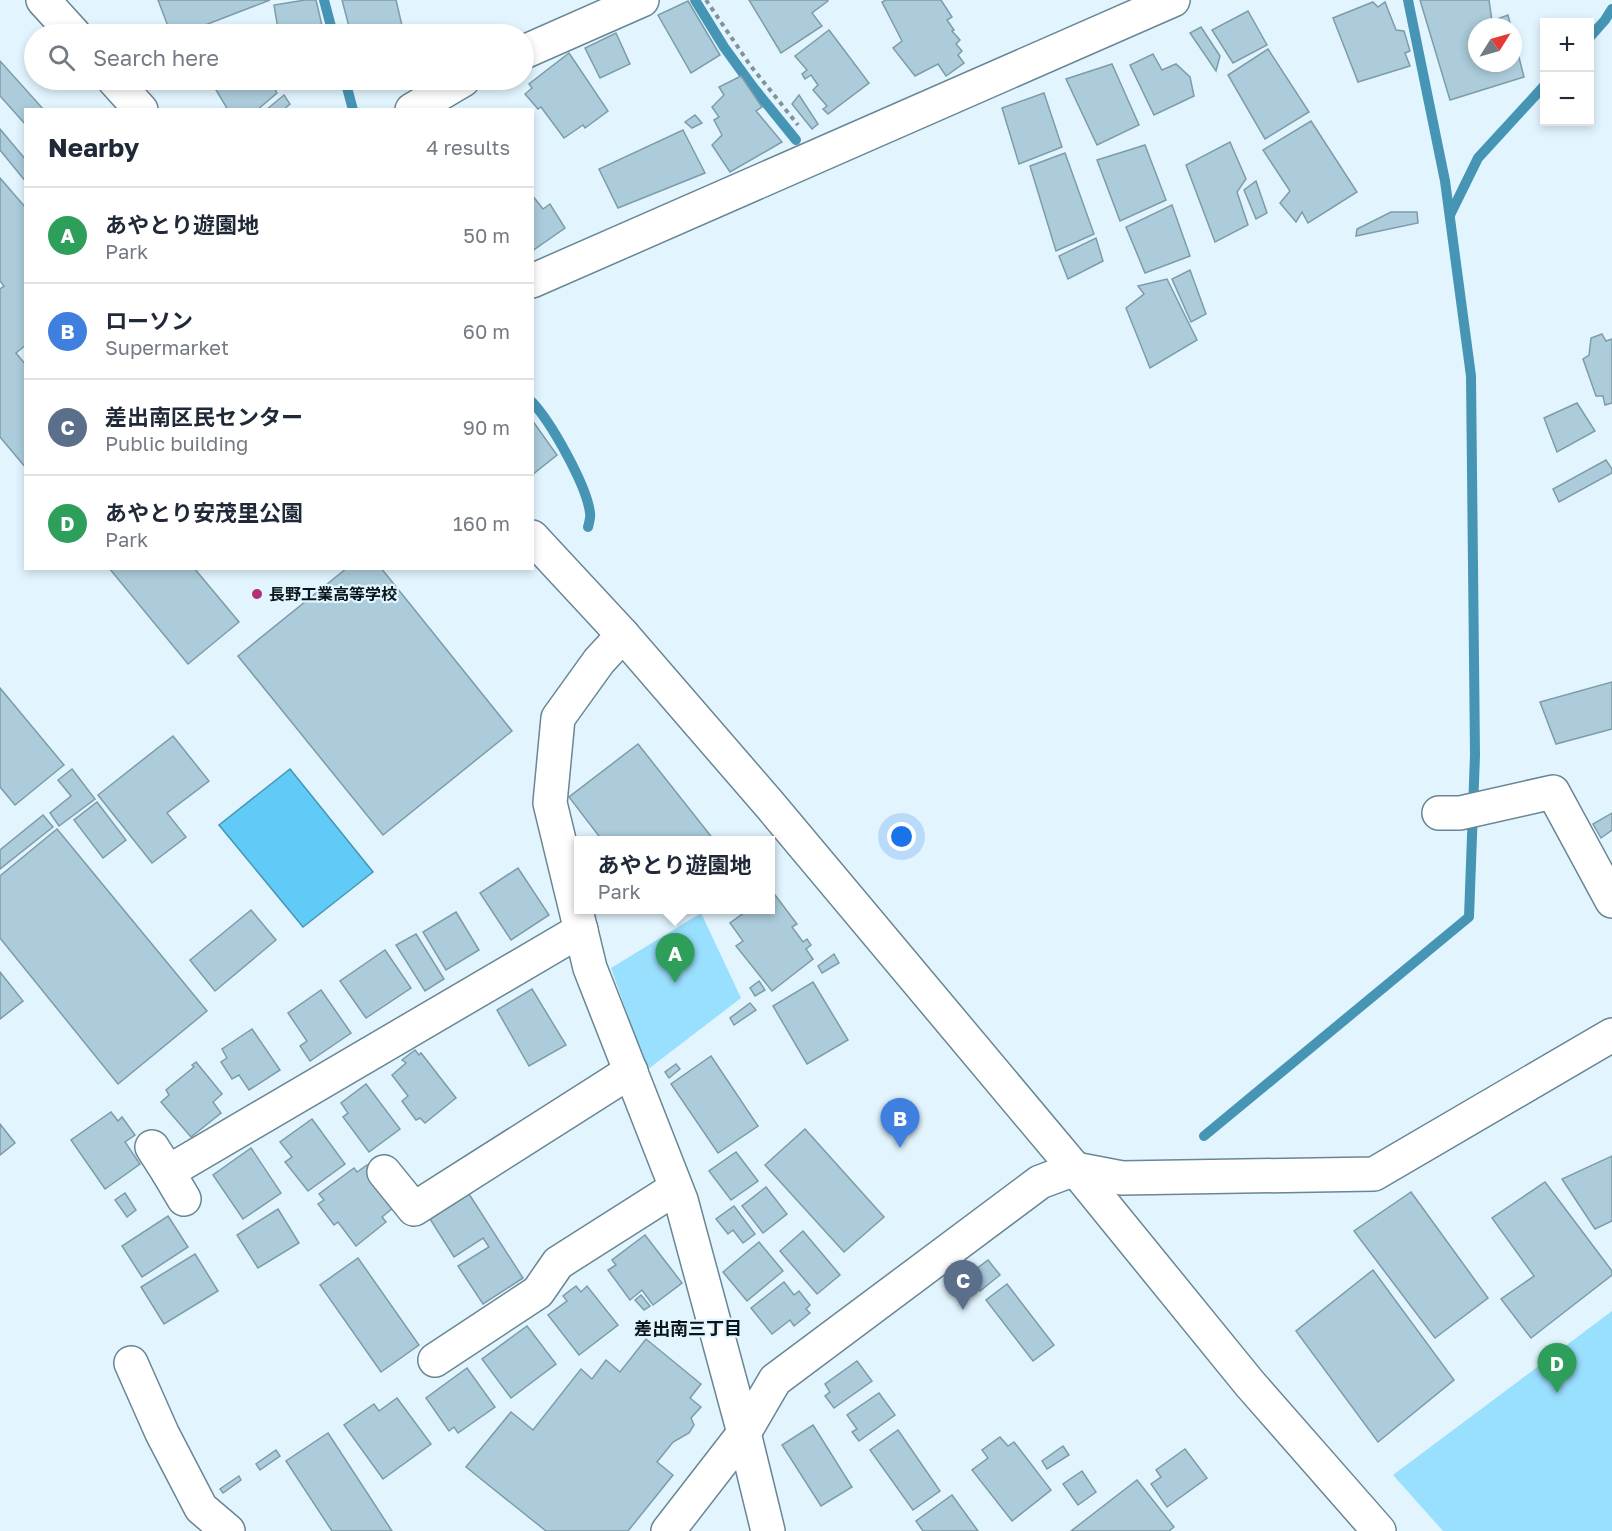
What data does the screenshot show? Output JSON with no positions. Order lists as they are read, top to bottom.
{
  "districts": ["差出南三丁目"],
  "places": ["長野工業高等学校"],
  "north": "top right",
  "page": {
    "map_buttons": ["+", "−"],
    "search": "Search here",
    "heading": ["Nearby", "4 results"],
    "list": [
      {
        "mark": "A",
        "name": "あやとり遊園地",
        "note": "Park",
        "value": "50 m"
      },
      {
        "mark": "B",
        "name": "ローソン",
        "note": "Supermarket",
        "value": "60 m"
      },
      {
        "mark": "C",
        "name": "差出南区民センター",
        "note": "Public building",
        "value": "90 m"
      },
      {
        "mark": "D",
        "name": "あやとり安茂里公園",
        "note": "Park",
        "value": "160 m"
      }
    ],
    "popup": ["あやとり遊園地", "Park"],
    "pins": [
      "A",
      "B",
      "C",
      "D"
    ]
  }
}
